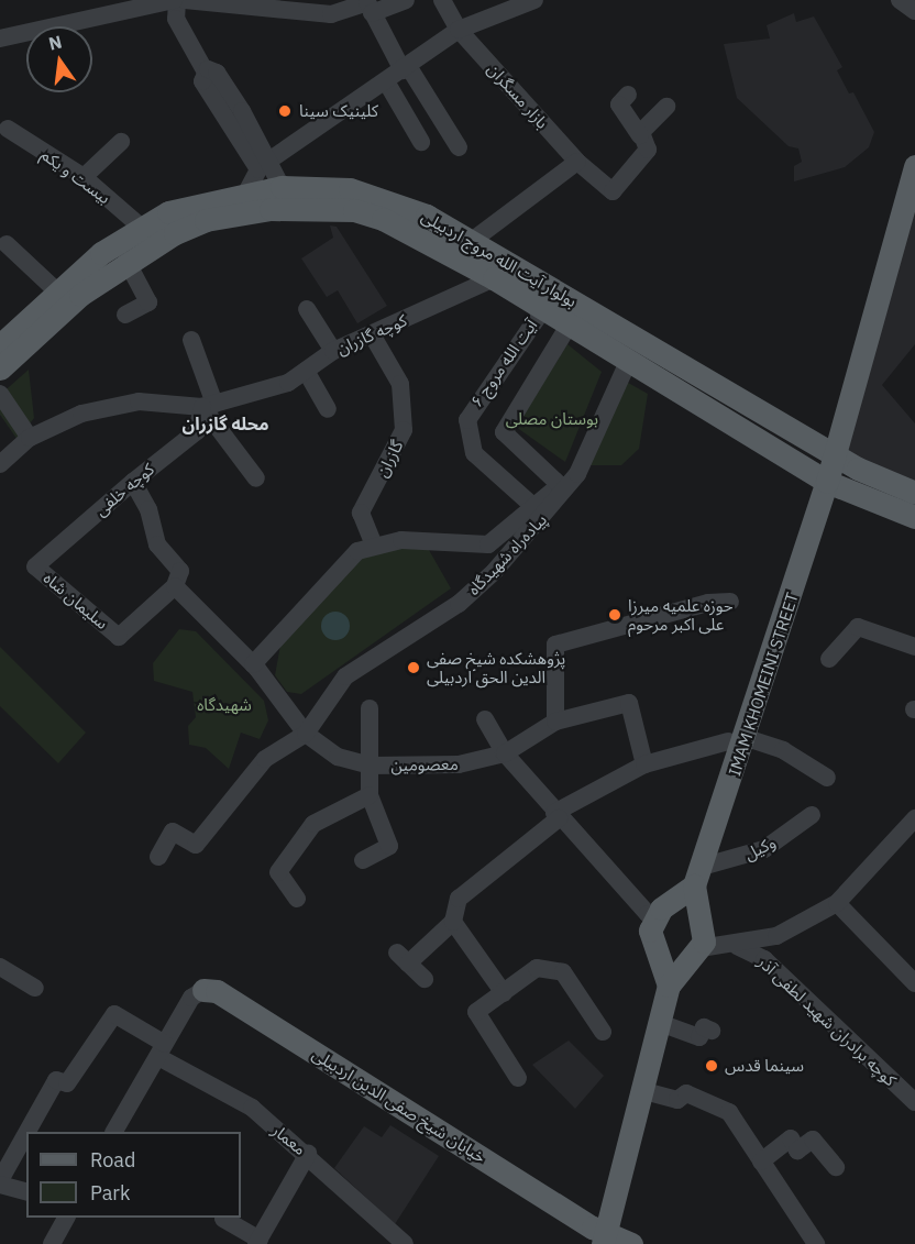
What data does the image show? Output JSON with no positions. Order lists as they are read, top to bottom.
{
  "streets": {
    "main road": ["بولوار آیت الله مروج اردبیلی", "IMAM KHOMEINI STREET", "خیابان شیخ صفی الدین اردبیلی"],
    "street": [
      "بازار مسگران",
      "بیست و یکم",
      "کوچه گازران",
      "آیت الله مروج ۶",
      "گازران",
      "کوچه خلفی",
      "پیاده‌راه شهیدگاه",
      "سلیمان شاه",
      "معصومین",
      "وکیل",
      "کوچه برادران شهید لطفی آذر",
      "معمار"
    ]
  },
  "crossings": [
    ["بیست و یکم", "بولوار آیت الله مروج اردبیلی"],
    ["بولوار آیت الله مروج اردبیلی", "کوچه گازران"],
    ["بولوار آیت الله مروج اردبیلی", "آیت الله مروج ۶"],
    ["بولوار آیت الله مروج اردبیلی", "پیاده‌راه شهیدگاه"],
    ["بولوار آیت الله مروج اردبیلی", "IMAM KHOMEINI STREET"],
    ["کوچه گازران", "گازران"],
    ["کوچه گازران", "کوچه خلفی"],
    ["کوچه خلفی", "سلیمان شاه"],
    ["پیاده‌راه شهیدگاه", "معصومین"],
    ["IMAM KHOMEINI STREET", "وکیل"]
  ],
  "districts": ["محله گازران"],
  "parks": ["بوستان مصلی", "شهیدگاه"],
  "places": [
    "کلینیک سینا",
    "حوزه علمیه میرزا علی اکبر مرحوم",
    "پژوهشکده شیخ صفی الدین الحق اردبیلی",
    "سینما قدس"
  ],
  "legend": ["Road", "Park"],
  "north": "top"
}
